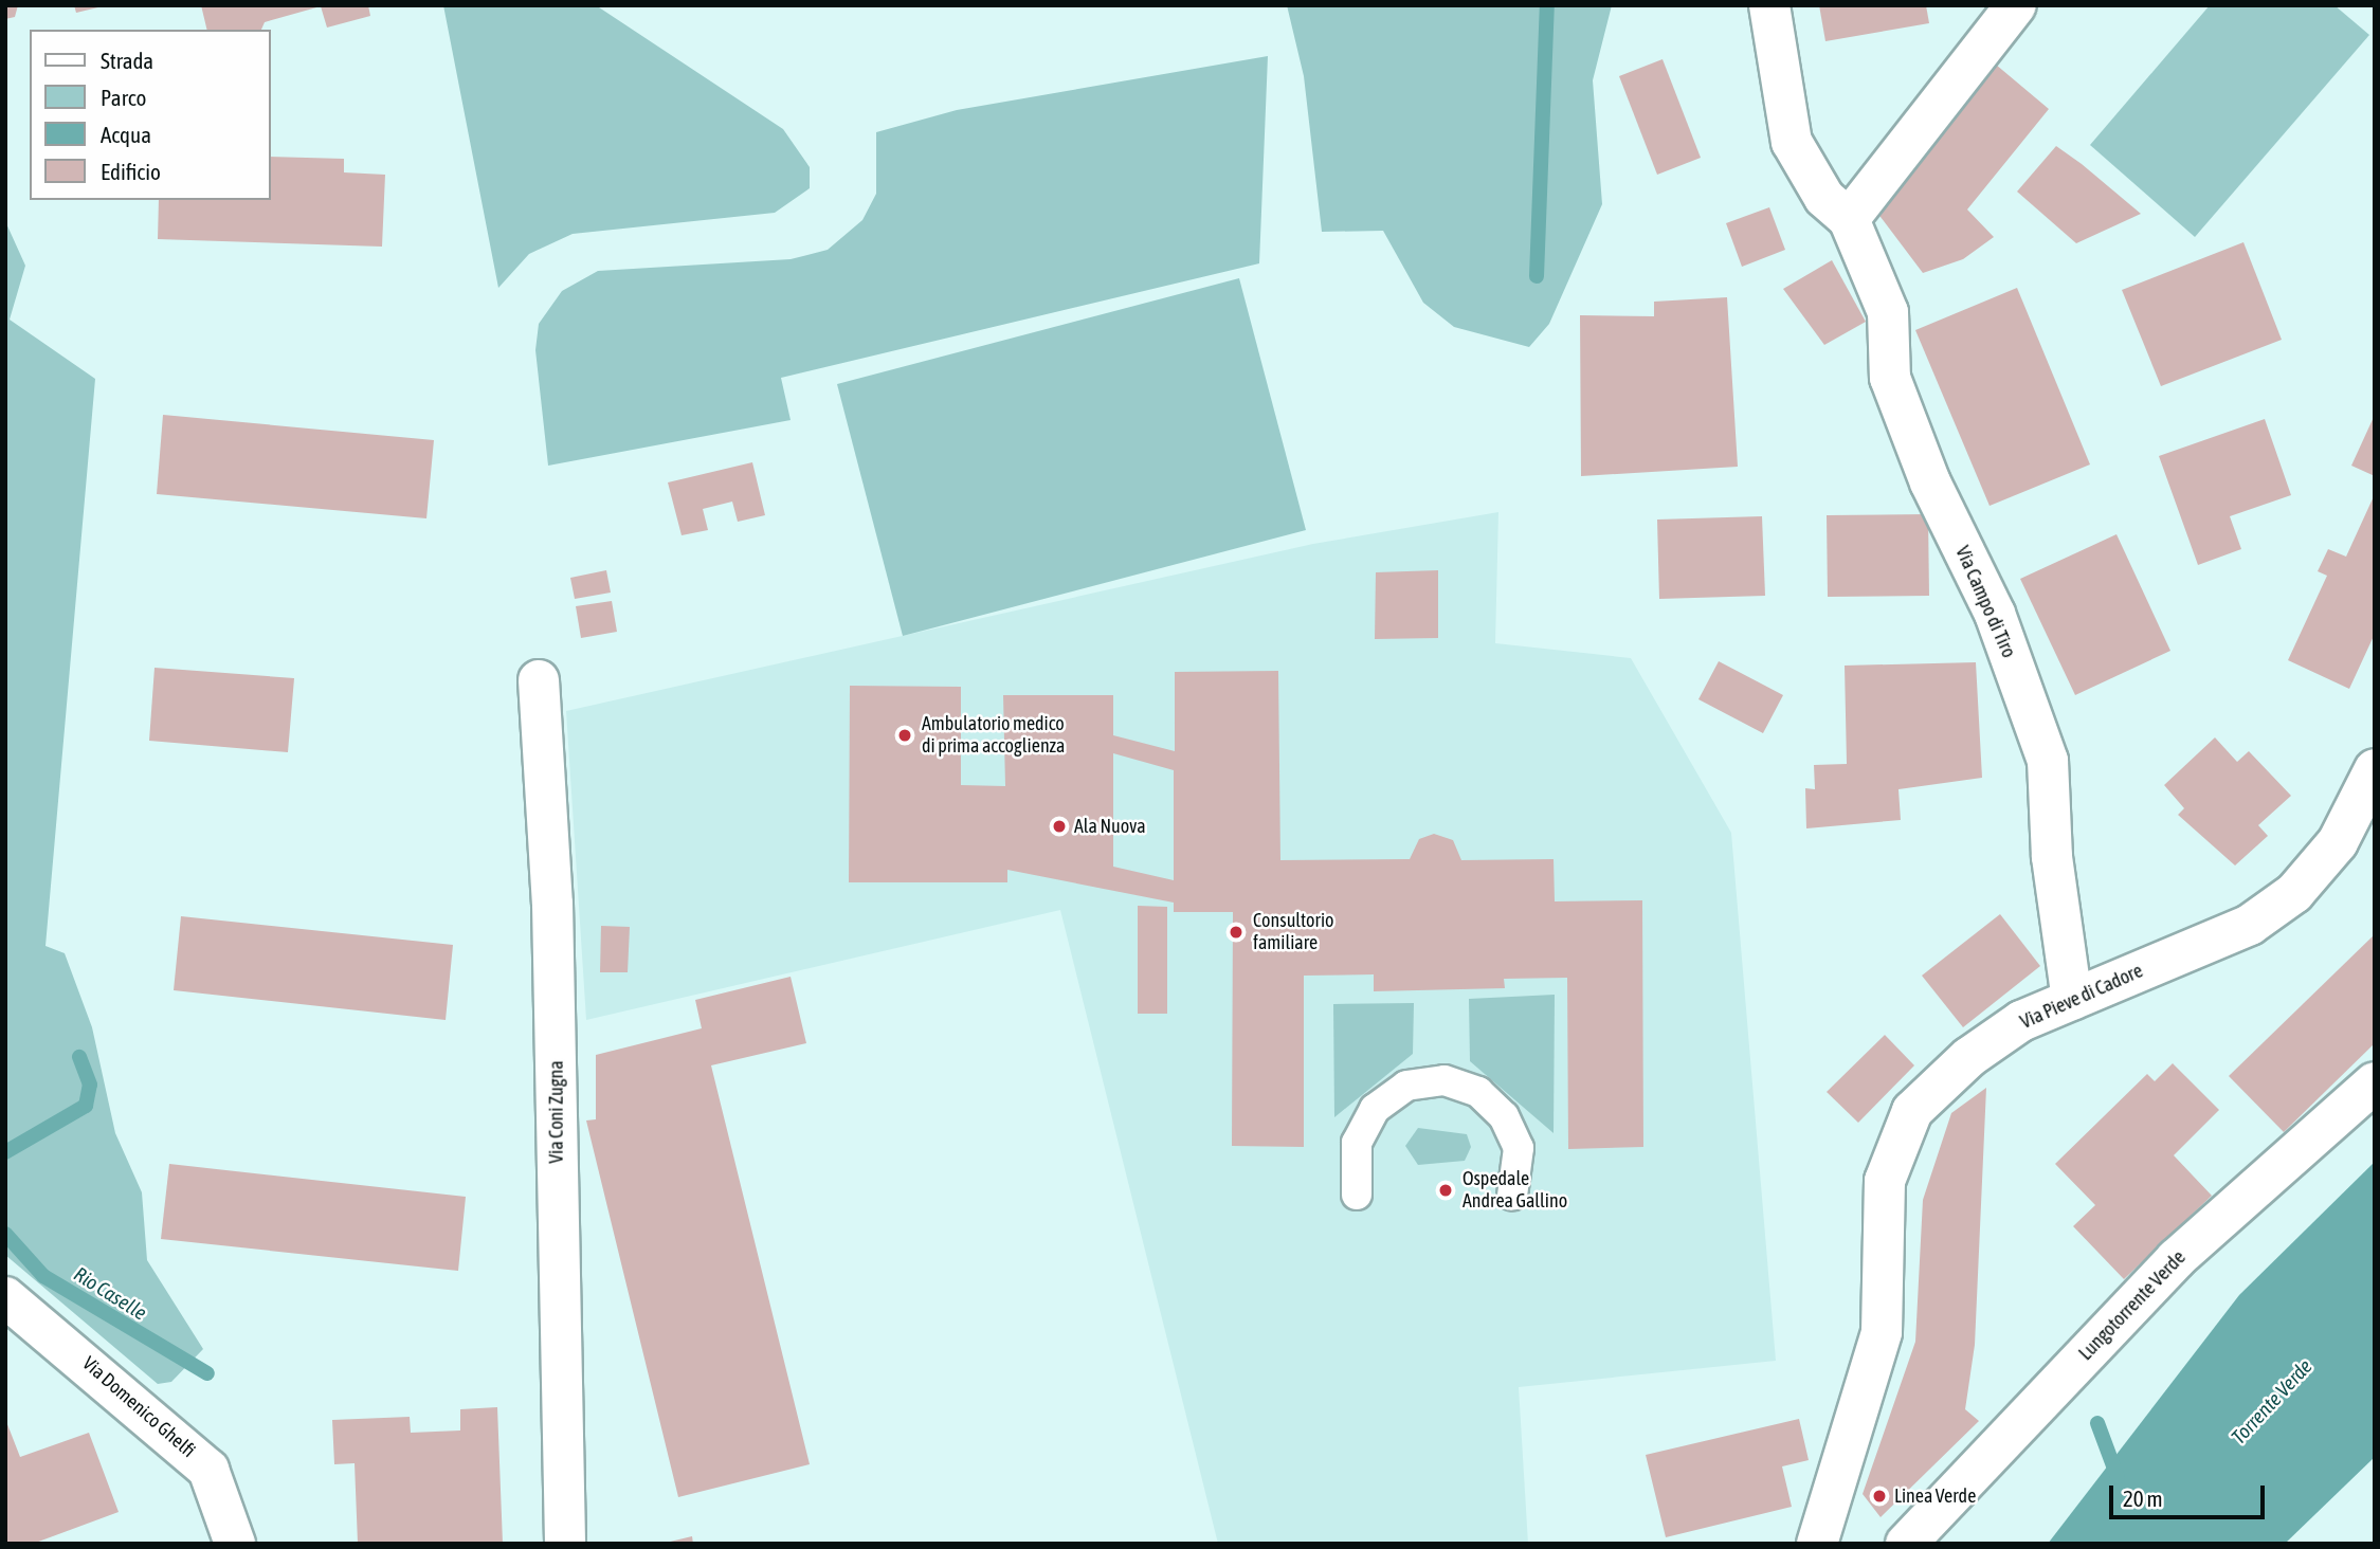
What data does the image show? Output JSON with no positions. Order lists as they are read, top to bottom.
{
  "streets": {
    "street": [
      "Via Campo di Tiro",
      "Via Pieve di Cadore",
      "Via Coni Zugna",
      "Lungotorrente Verde",
      "Via Domenico Ghelfi"
    ]
  },
  "crossings": [
    ["Via Campo di Tiro", "Via Pieve di Cadore"]
  ],
  "water": ["Rio Caselle", "Torrente Verde"],
  "places": [
    "Ambulatorio medico di prima accoglienza",
    "Ala Nuova",
    "Consultorio familiare",
    "Ospedale Andrea Gallino",
    "Linea Verde"
  ],
  "legend": [
    "Strada",
    "Parco",
    "Acqua",
    "Edificio"
  ],
  "scale_bar": "20 m"
}
